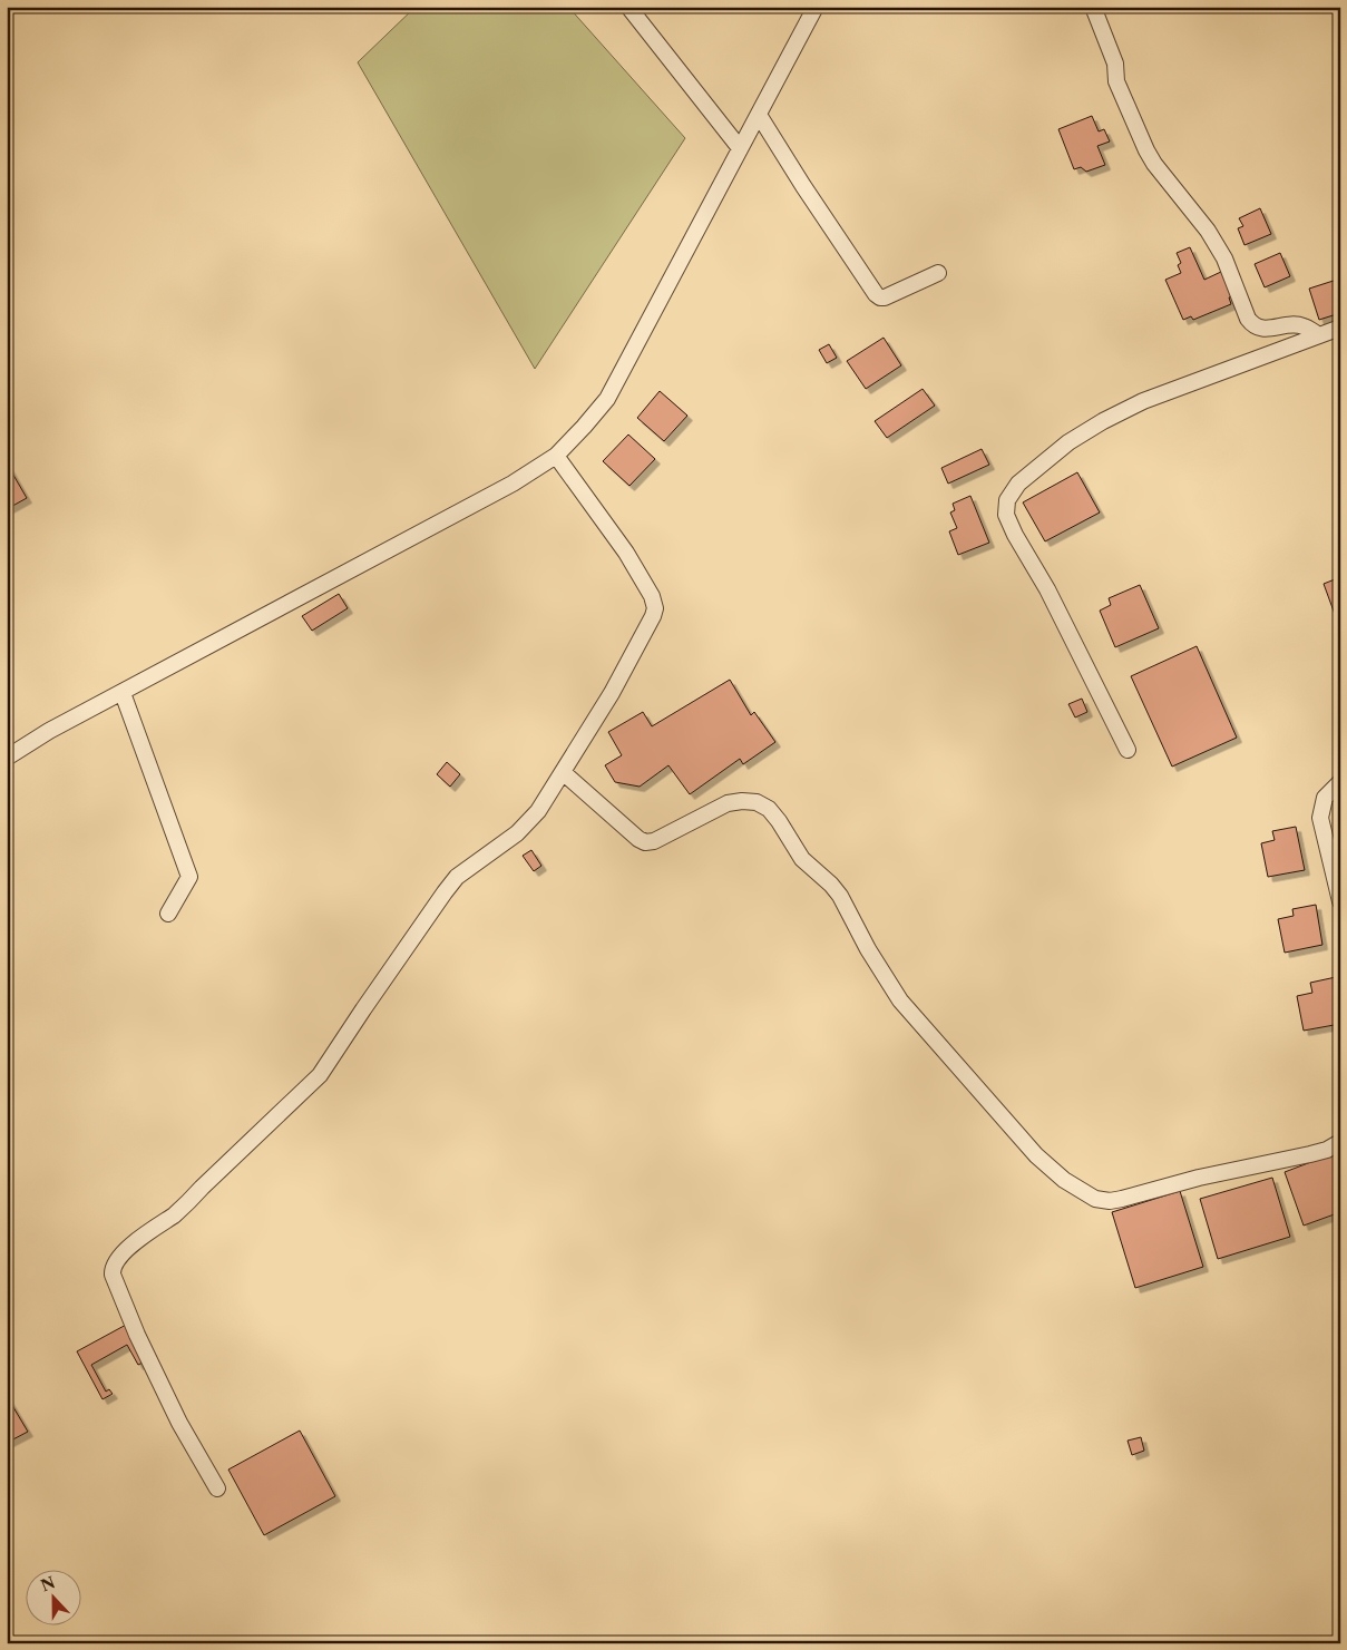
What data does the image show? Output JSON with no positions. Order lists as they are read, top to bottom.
{
  "north": "top"
}
